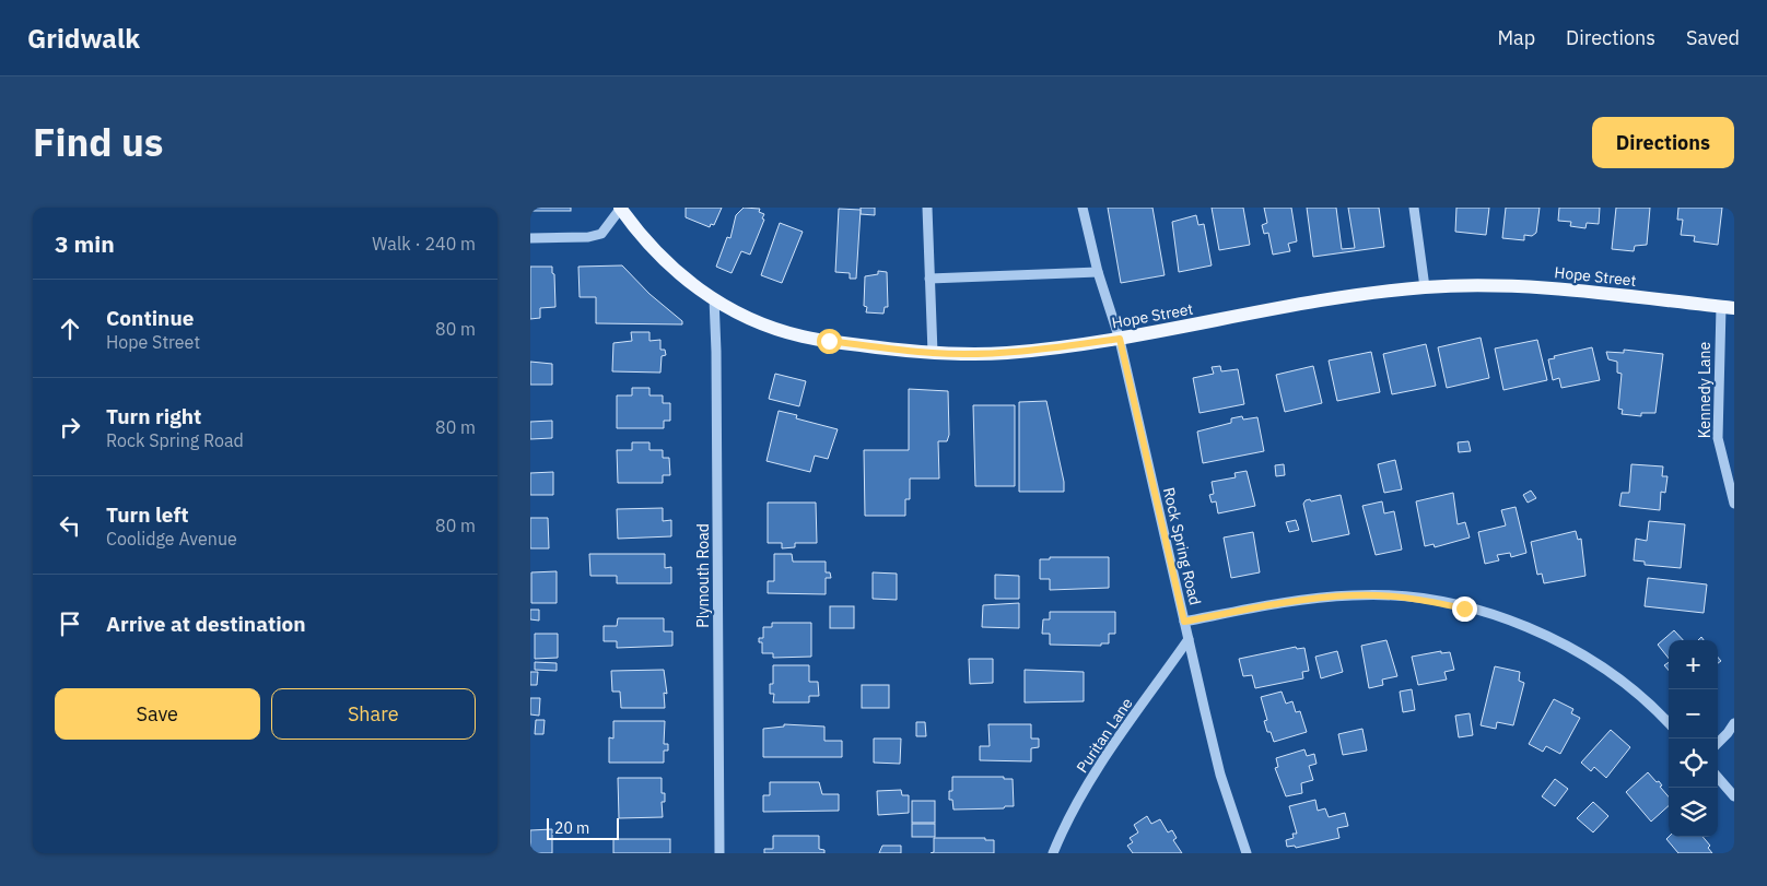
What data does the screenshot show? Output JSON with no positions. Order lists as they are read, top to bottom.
{
  "streets": {
    "main road": ["Hope Street"],
    "street": [
      "Kennedy Lane",
      "Rock Spring Road",
      "Plymouth Road",
      "Puritan Lane"
    ]
  },
  "crossings": [
    ["Hope Street", "Kennedy Lane"],
    ["Hope Street", "Rock Spring Road"],
    ["Hope Street", "Plymouth Road"],
    ["Rock Spring Road", "Puritan Lane"]
  ],
  "scale_bar": "20 m",
  "page": {
    "header": "Gridwalk",
    "nav": ["Map", "Directions", "Saved"],
    "title": "Find us",
    "buttons": [
      "Directions",
      ["Save", "Share"]
    ],
    "heading": ["3 min", "Walk · 240 m"],
    "list": [
      ["Continue", "Hope Street", "80 m"],
      ["Turn right", "Rock Spring Road", "80 m"],
      ["Turn left", "Coolidge Avenue", "80 m"],
      "Arrive at destination"
    ],
    "map_buttons": ["+", "−"],
    "scale": "20 m"
  }
}
